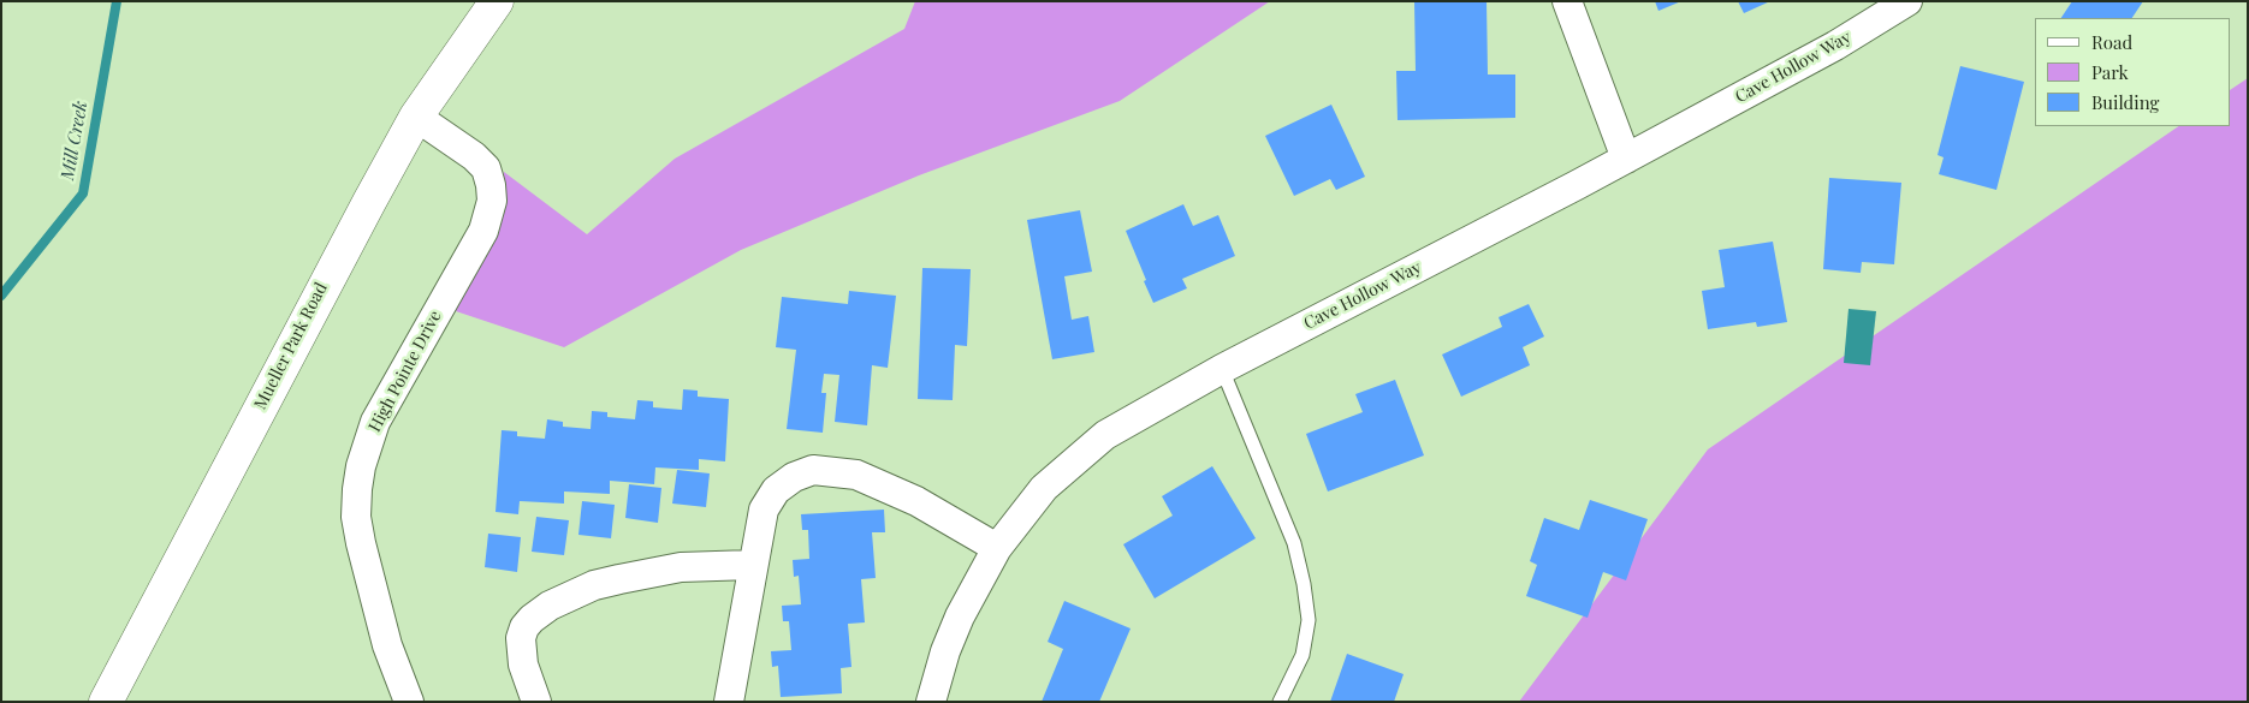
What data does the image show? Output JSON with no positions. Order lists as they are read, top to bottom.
{
  "streets": {
    "street": ["Cave Hollow Way", "Mueller Park Road", "High Pointe Drive"]
  },
  "crossings": [
    ["Mueller Park Road", "High Pointe Drive"]
  ],
  "water": ["Mill Creek"],
  "legend": ["Road", "Park", "Building"]
}
